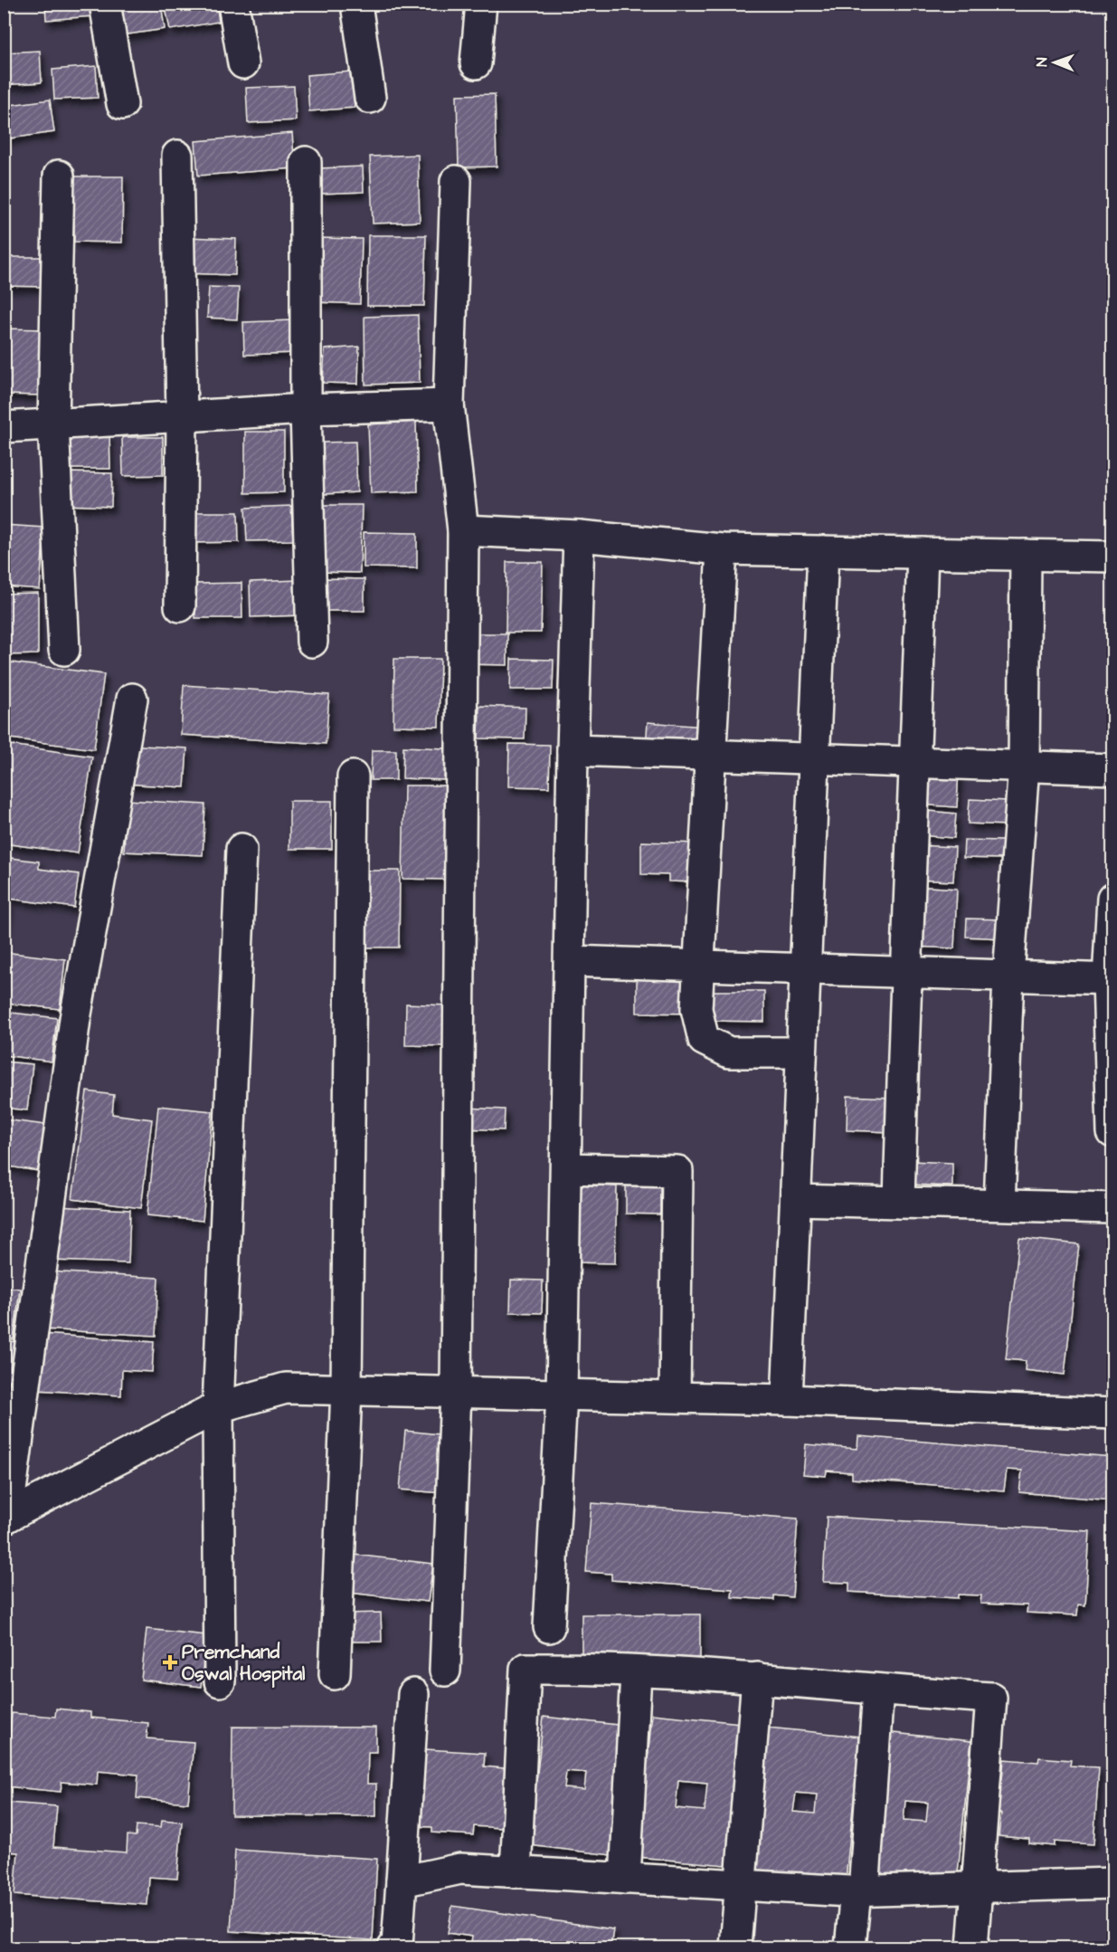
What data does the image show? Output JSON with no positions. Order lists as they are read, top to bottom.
{
  "places": {
    "health": ["Premchand Oswal Hospital"]
  },
  "north": "left"
}
